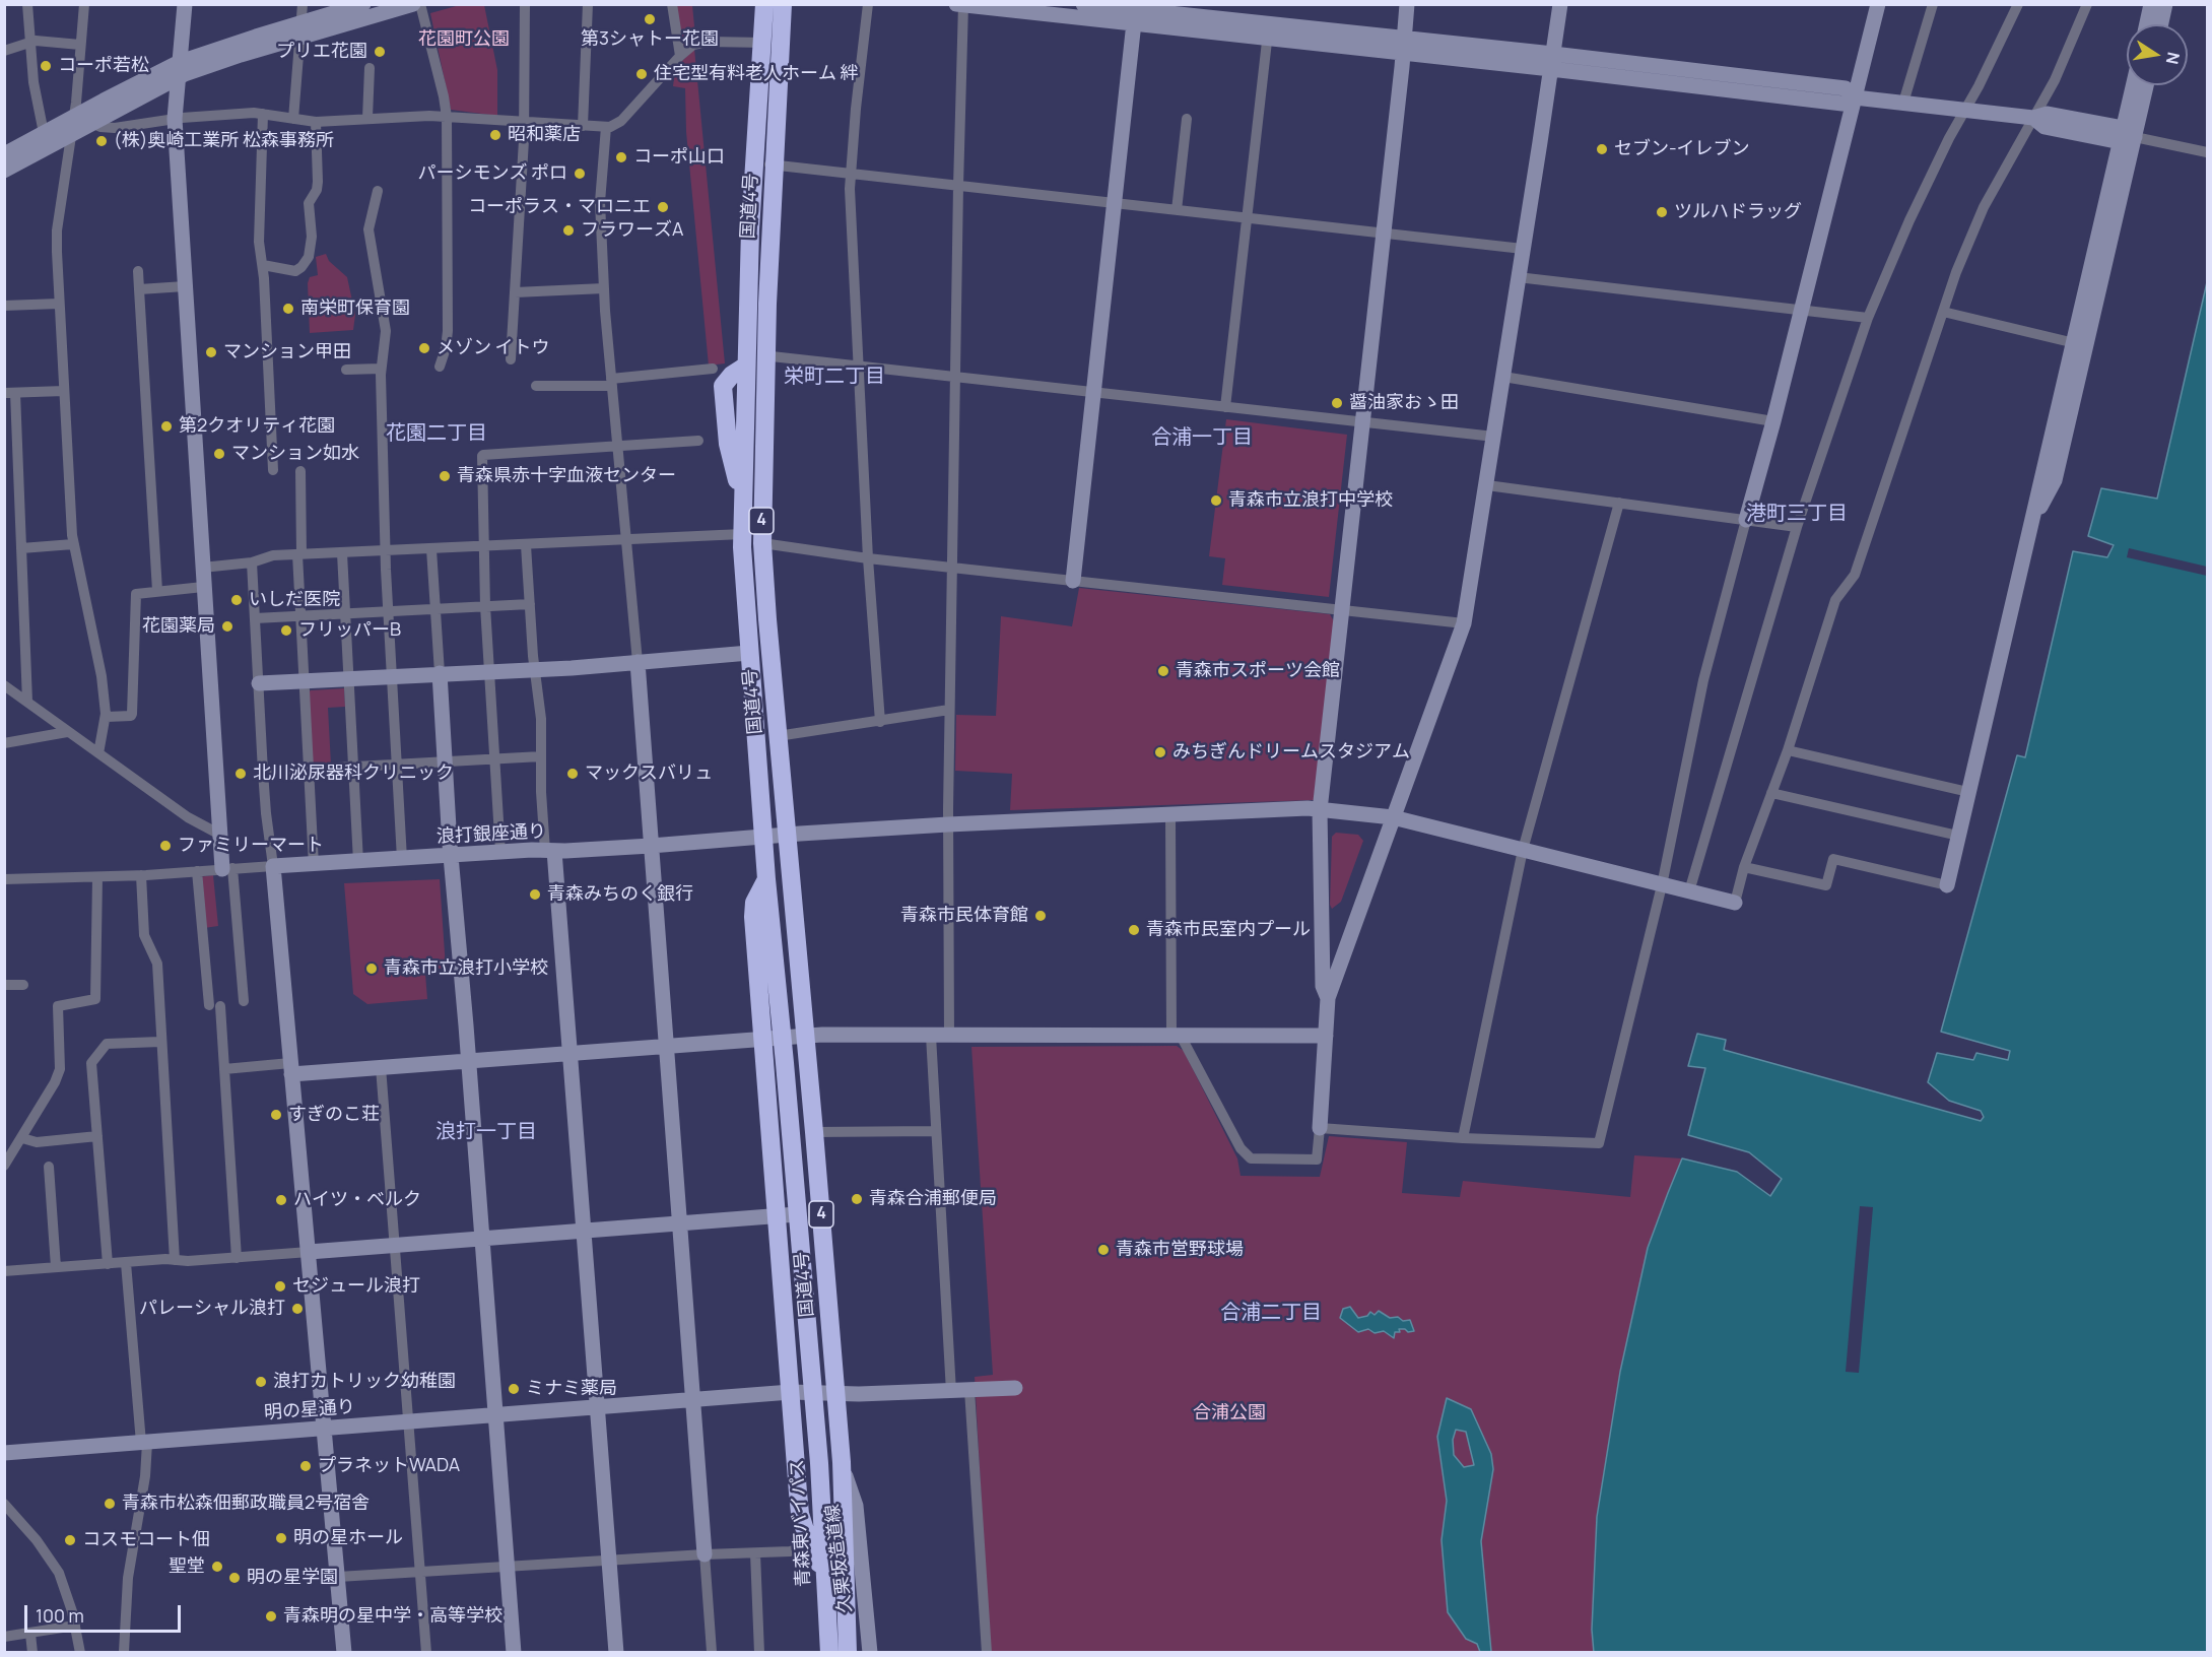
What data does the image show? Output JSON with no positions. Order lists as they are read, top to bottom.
{
  "streets": {
    "highway": ["国道4号", "4", "青森東バイパス"],
    "street": ["浪打銀座通り", "明の星通り", "久栗坂造道線"]
  },
  "crossings": [
    ["国道4号", "4"],
    ["国道4号", "浪打銀座通り"],
    ["国道4号", "明の星通り"],
    ["国道4号", "青森東バイパス"],
    ["4", "明の星通り"],
    ["4", "久栗坂造道線"],
    ["明の星通り", "青森東バイパス"]
  ],
  "districts": [
    "栄町二丁目",
    "花園二丁目",
    "合浦一丁目",
    "港町三丁目",
    "浪打一丁目",
    "合浦二丁目"
  ],
  "parks": ["花園町公園", "合浦公園"],
  "places": [
    "第3シャトー花園",
    "プリエ花園",
    "コーポ若松",
    "住宅型有料老人ホーム 絆",
    "昭和薬店",
    "(株)奥崎工業所 松森事務所",
    "セブン-イレブン",
    "コーポ山口",
    "パーシモンズ ポロ",
    "コーポラス・マロニエ",
    "ツルハドラッグ",
    "フラワーズA",
    "南栄町保育園",
    "メゾン イトウ",
    "マンション甲田",
    "醤油家おゝ田",
    "第2クオリティ花園",
    "マンション如水",
    "青森県赤十字血液センター",
    "青森市立浪打中学校",
    "いしだ医院",
    "花園薬局",
    "フリッパーB",
    "青森市スポーツ会館",
    "みちぎんドリームスタジアム",
    "北川泌尿器科クリニック",
    "マックスバリュ",
    "ファミリーマート",
    "青森みちのく銀行",
    "青森市民体育館",
    "青森市民室内プール",
    "青森市立浪打小学校",
    "すぎのこ荘",
    "青森合浦郵便局",
    "ハイツ・ベルク",
    "青森市営野球場",
    "セジュール浪打",
    "パレーシャル浪打",
    "浪打カトリック幼稚園",
    "ミナミ薬局",
    "プラネットWADA",
    "青森市松森佃郵政職員2号宿舎",
    "明の星ホール",
    "コスモコート佃",
    "聖堂",
    "明の星学園",
    "青森明の星中学・高等学校"
  ],
  "scale_bar": "100 m",
  "north": "right"
}
